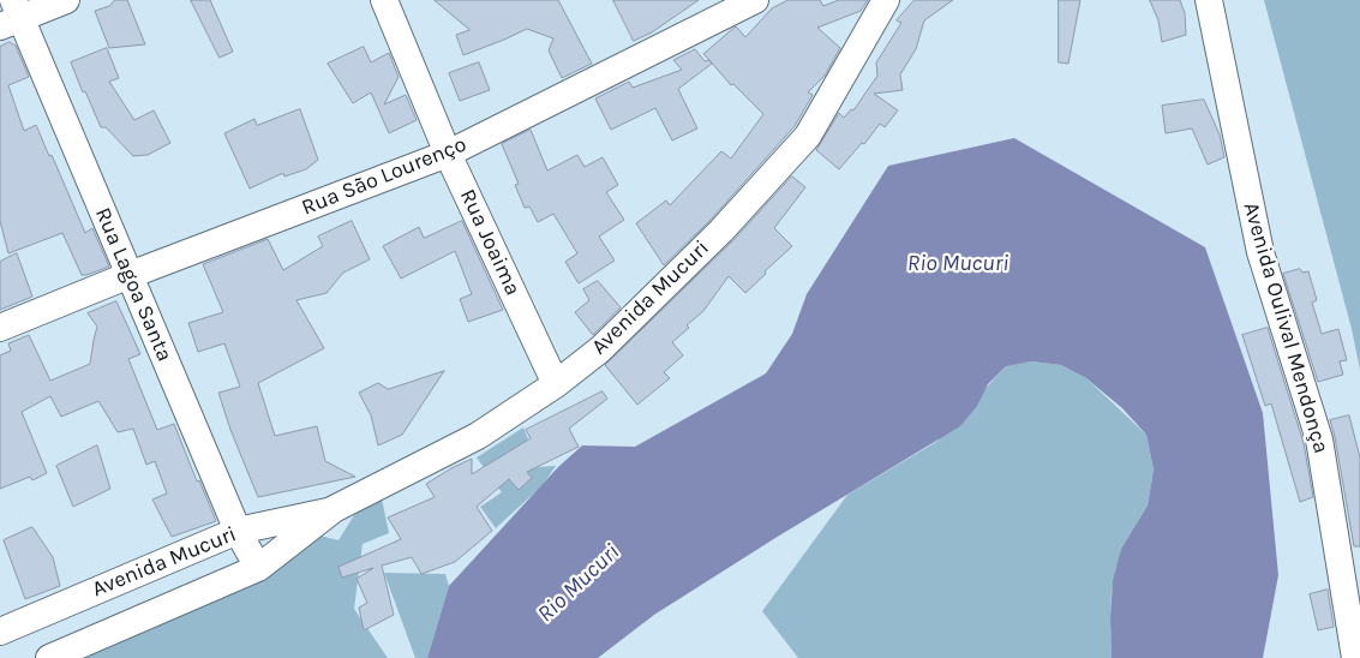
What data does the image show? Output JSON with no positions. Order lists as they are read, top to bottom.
{
  "streets": {
    "street": [
      "Rua São Lourenço",
      "Rua Joaima",
      "Rua Lagoa Santa",
      "Avenida Mucuri",
      "Avenida Oulival Mendonça"
    ]
  },
  "crossings": [
    ["Rua São Lourenço", "Rua Joaima"],
    ["Rua São Lourenço", "Rua Lagoa Santa"],
    ["Rua Joaima", "Avenida Mucuri"],
    ["Rua Lagoa Santa", "Avenida Mucuri"]
  ],
  "water": ["Rio Mucuri"]
}
